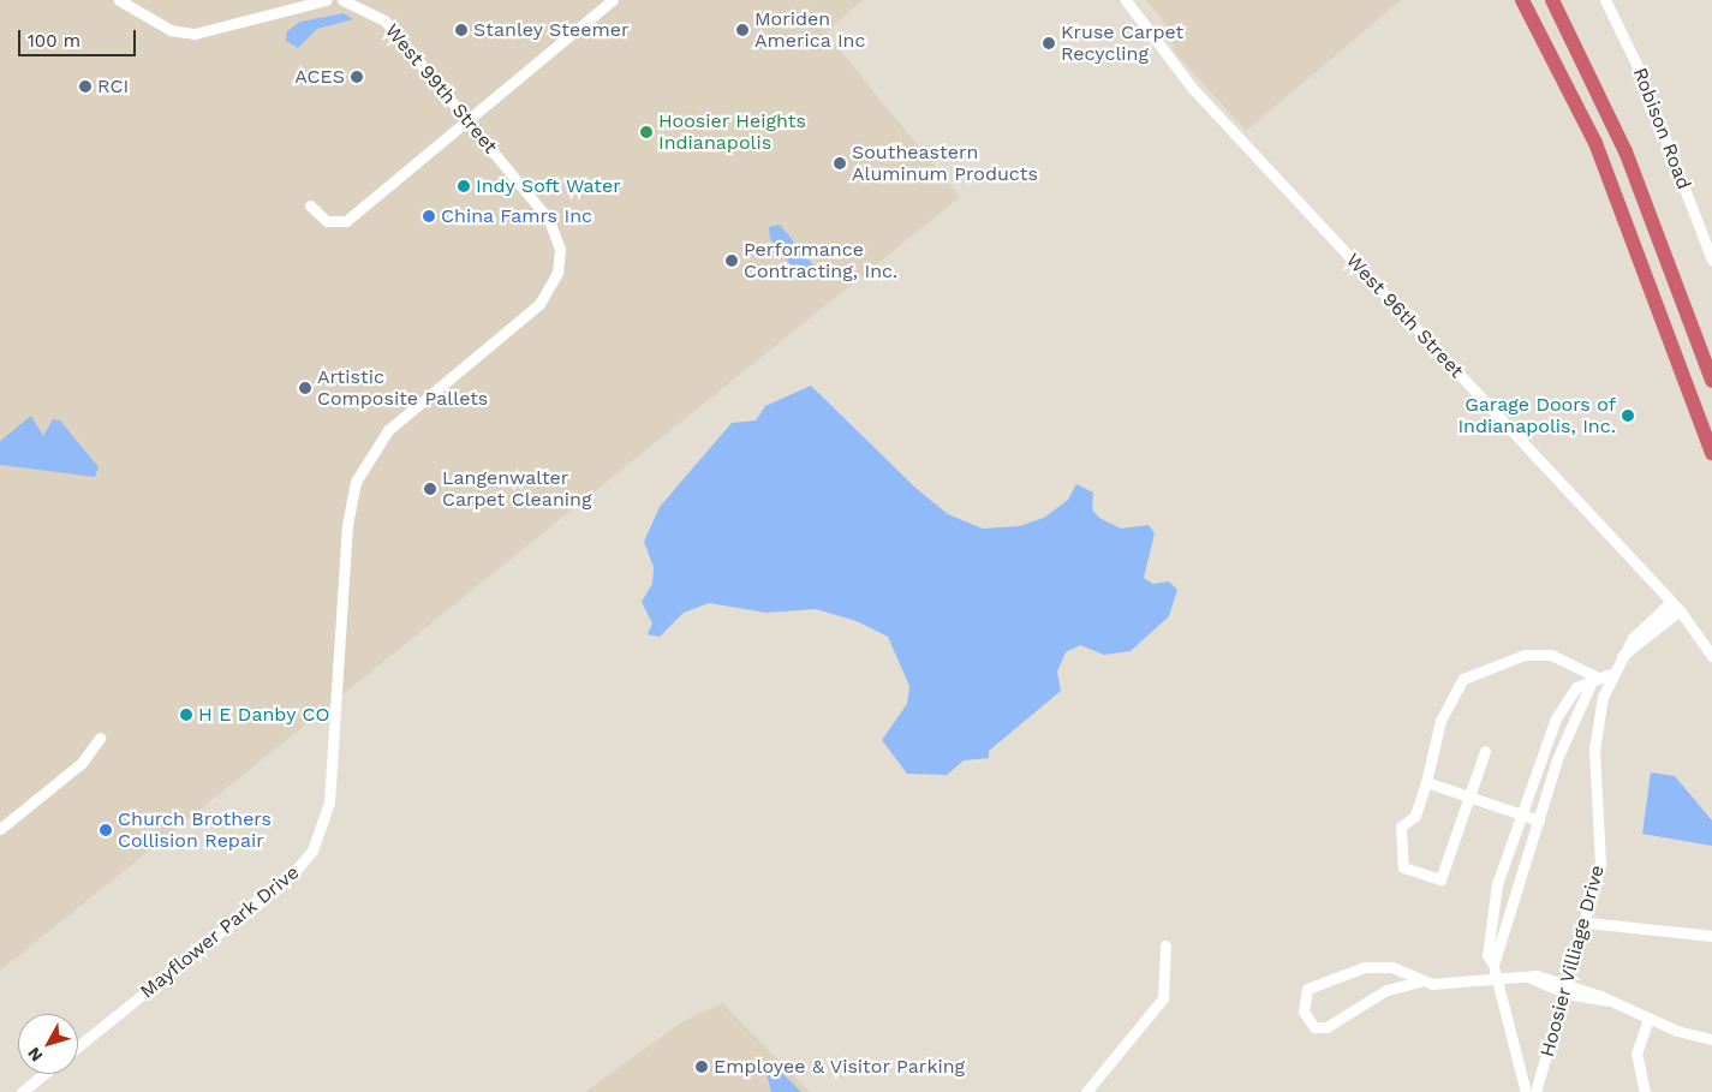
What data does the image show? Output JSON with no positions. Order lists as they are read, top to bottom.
{
  "streets": {
    "street": [
      "West 99th Street",
      "Robison Road",
      "West 96th Street",
      "Mayflower Park Drive",
      "Hoosier Villiage Drive"
    ]
  },
  "crossings": [
    ["West 99th Street", "Mayflower Park Drive"],
    ["West 96th Street", "Hoosier Villiage Drive"]
  ],
  "places": [
    "Stanley Steemer",
    "Moriden America Inc",
    "Kruse Carpet Recycling",
    "ACES",
    "RCI",
    "Hoosier Heights Indianapolis",
    "Southeastern Aluminum Products",
    "Indy Soft Water",
    "China Famrs Inc",
    "Performance Contracting, Inc.",
    "Artistic Composite Pallets",
    "Garage Doors of Indianapolis, Inc.",
    "Langenwalter Carpet Cleaning",
    "H E Danby CO",
    "Church Brothers Collision Repair",
    "Employee & Visitor Parking"
  ],
  "scale_bar": "100 m",
  "north": "bottom left"
}
